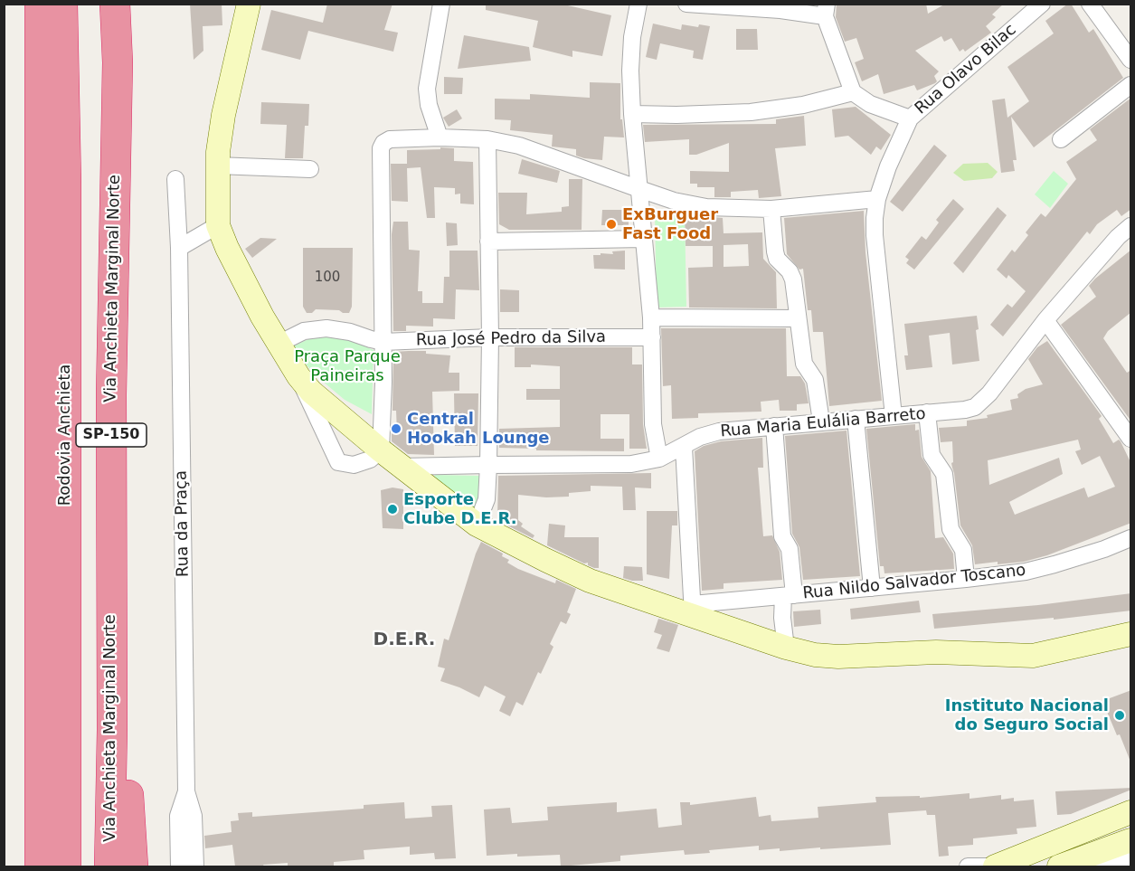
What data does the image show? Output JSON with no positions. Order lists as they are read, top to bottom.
{
  "streets": {
    "highway": ["Via Anchieta Marginal Norte", "Rodovia Anchieta", "SP-150"],
    "street": [
      "Rua Olavo Bilac",
      "Rua José Pedro da Silva",
      "Rua Maria Eulália Barreto",
      "Rua da Praça",
      "Rua Nildo Salvador Toscano"
    ]
  },
  "districts": ["D.E.R."],
  "parks": ["Praça Parque Paineiras"],
  "places": [
    "ExBurguer Fast Food",
    "Central Hookah Lounge",
    "Esporte Clube D.E.R.",
    "Instituto Nacional do Seguro Social"
  ],
  "house_numbers": ["100"]
}
